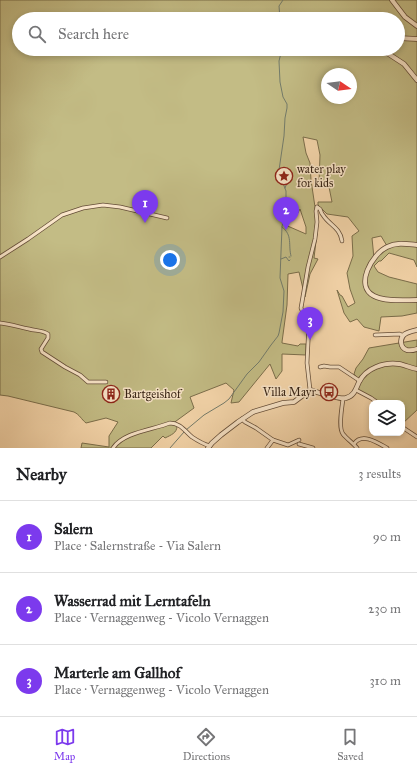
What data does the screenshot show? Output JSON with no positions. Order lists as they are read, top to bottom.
{
  "places": {
    "place": ["water play for kids"],
    "bus stop": ["Villa Mayr"],
    "building": ["Bartgeishof"]
  },
  "north": "right",
  "page": {
    "search": "Search here",
    "pins": ["1", "2", "3"],
    "heading": ["Nearby", "3 results"],
    "list": [
      {
        "mark": "1",
        "name": "Salern",
        "note": "Place · Salernstraße - Via Salern",
        "value": "90 m"
      },
      {
        "mark": "2",
        "name": "Wasserrad mit Lerntafeln",
        "note": "Place · Vernaggenweg - Vicolo Vernaggen",
        "value": "230 m"
      },
      {
        "mark": "3",
        "name": "Marterle am Gallhof",
        "note": "Place · Vernaggenweg - Vicolo Vernaggen",
        "value": "310 m"
      }
    ],
    "nav": ["Map", "Directions", "Saved"]
  }
}
